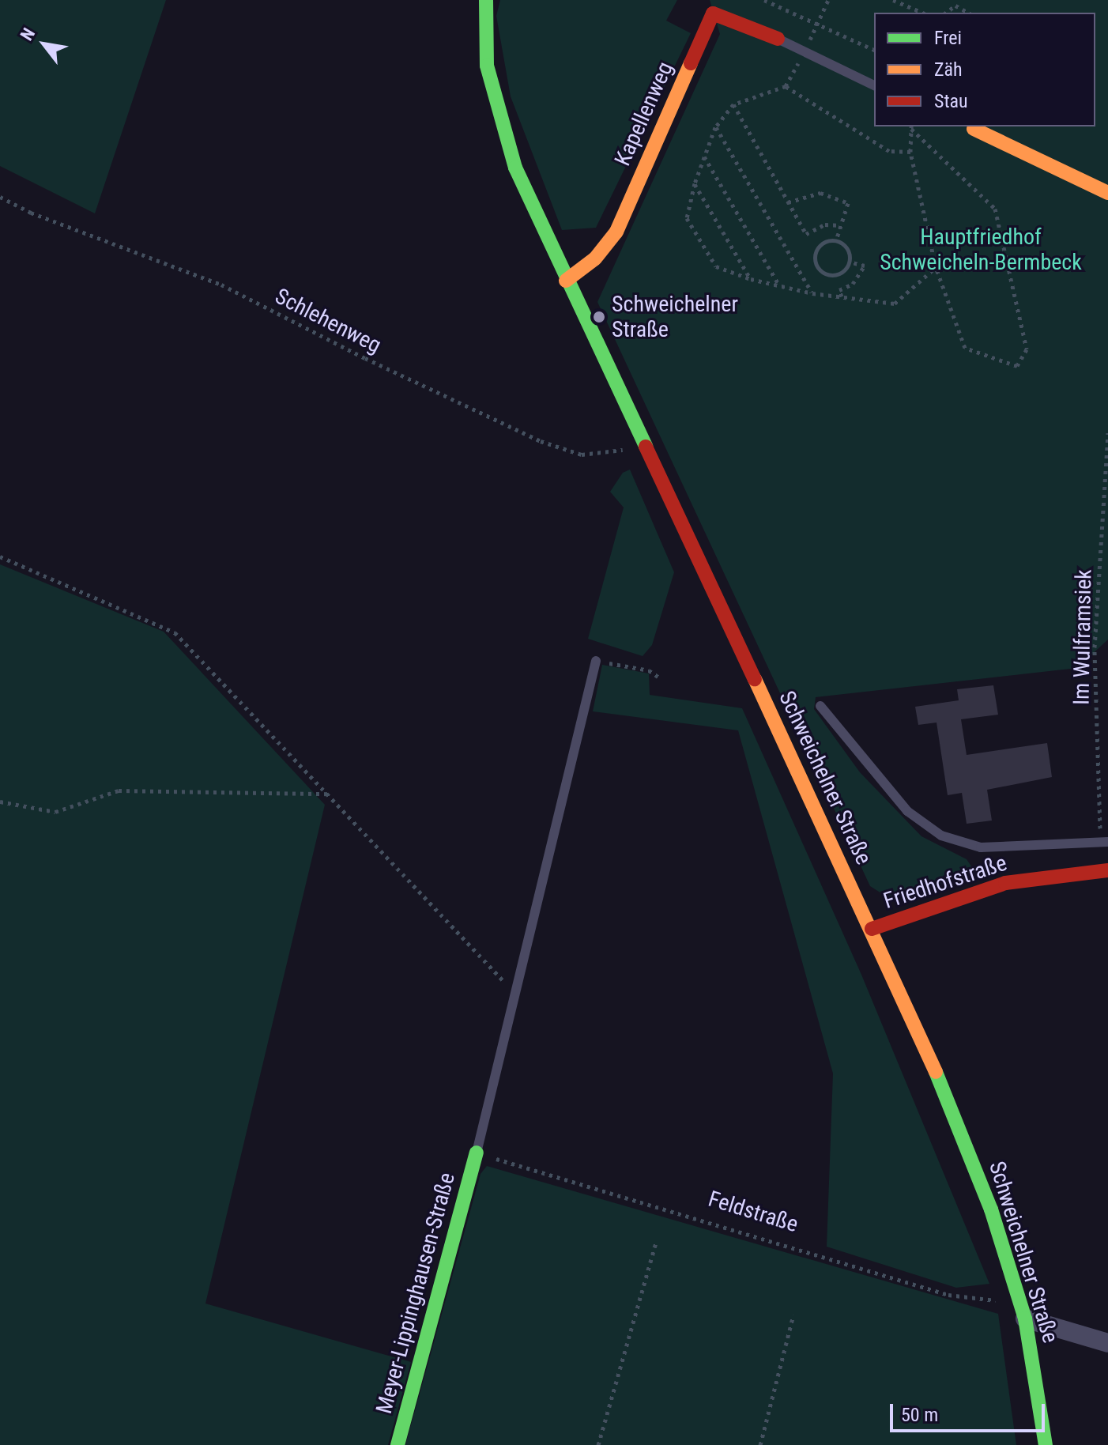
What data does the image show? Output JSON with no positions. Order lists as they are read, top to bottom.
{
  "streets": {
    "street": [
      "Kapellenweg",
      "Schweichelner Straße",
      "Friedhofstraße",
      "Meyer-Lippinghausen-Straße"
    ],
    "path": ["Schlehenweg", "Im Wulframsiek", "Feldstraße"]
  },
  "crossings": [
    ["Kapellenweg", "Schweichelner Straße"],
    ["Schlehenweg", "Schweichelner Straße"],
    ["Schweichelner Straße", "Friedhofstraße"],
    ["Schweichelner Straße", "Feldstraße"],
    ["Feldstraße", "Meyer-Lippinghausen-Straße"]
  ],
  "parks": ["Hauptfriedhof Schweicheln-Bermbeck"],
  "places": ["Schweichelner Straße"],
  "legend": ["Frei", "Zäh", "Stau"],
  "scale_bar": "50 m",
  "north": "top left"
}
